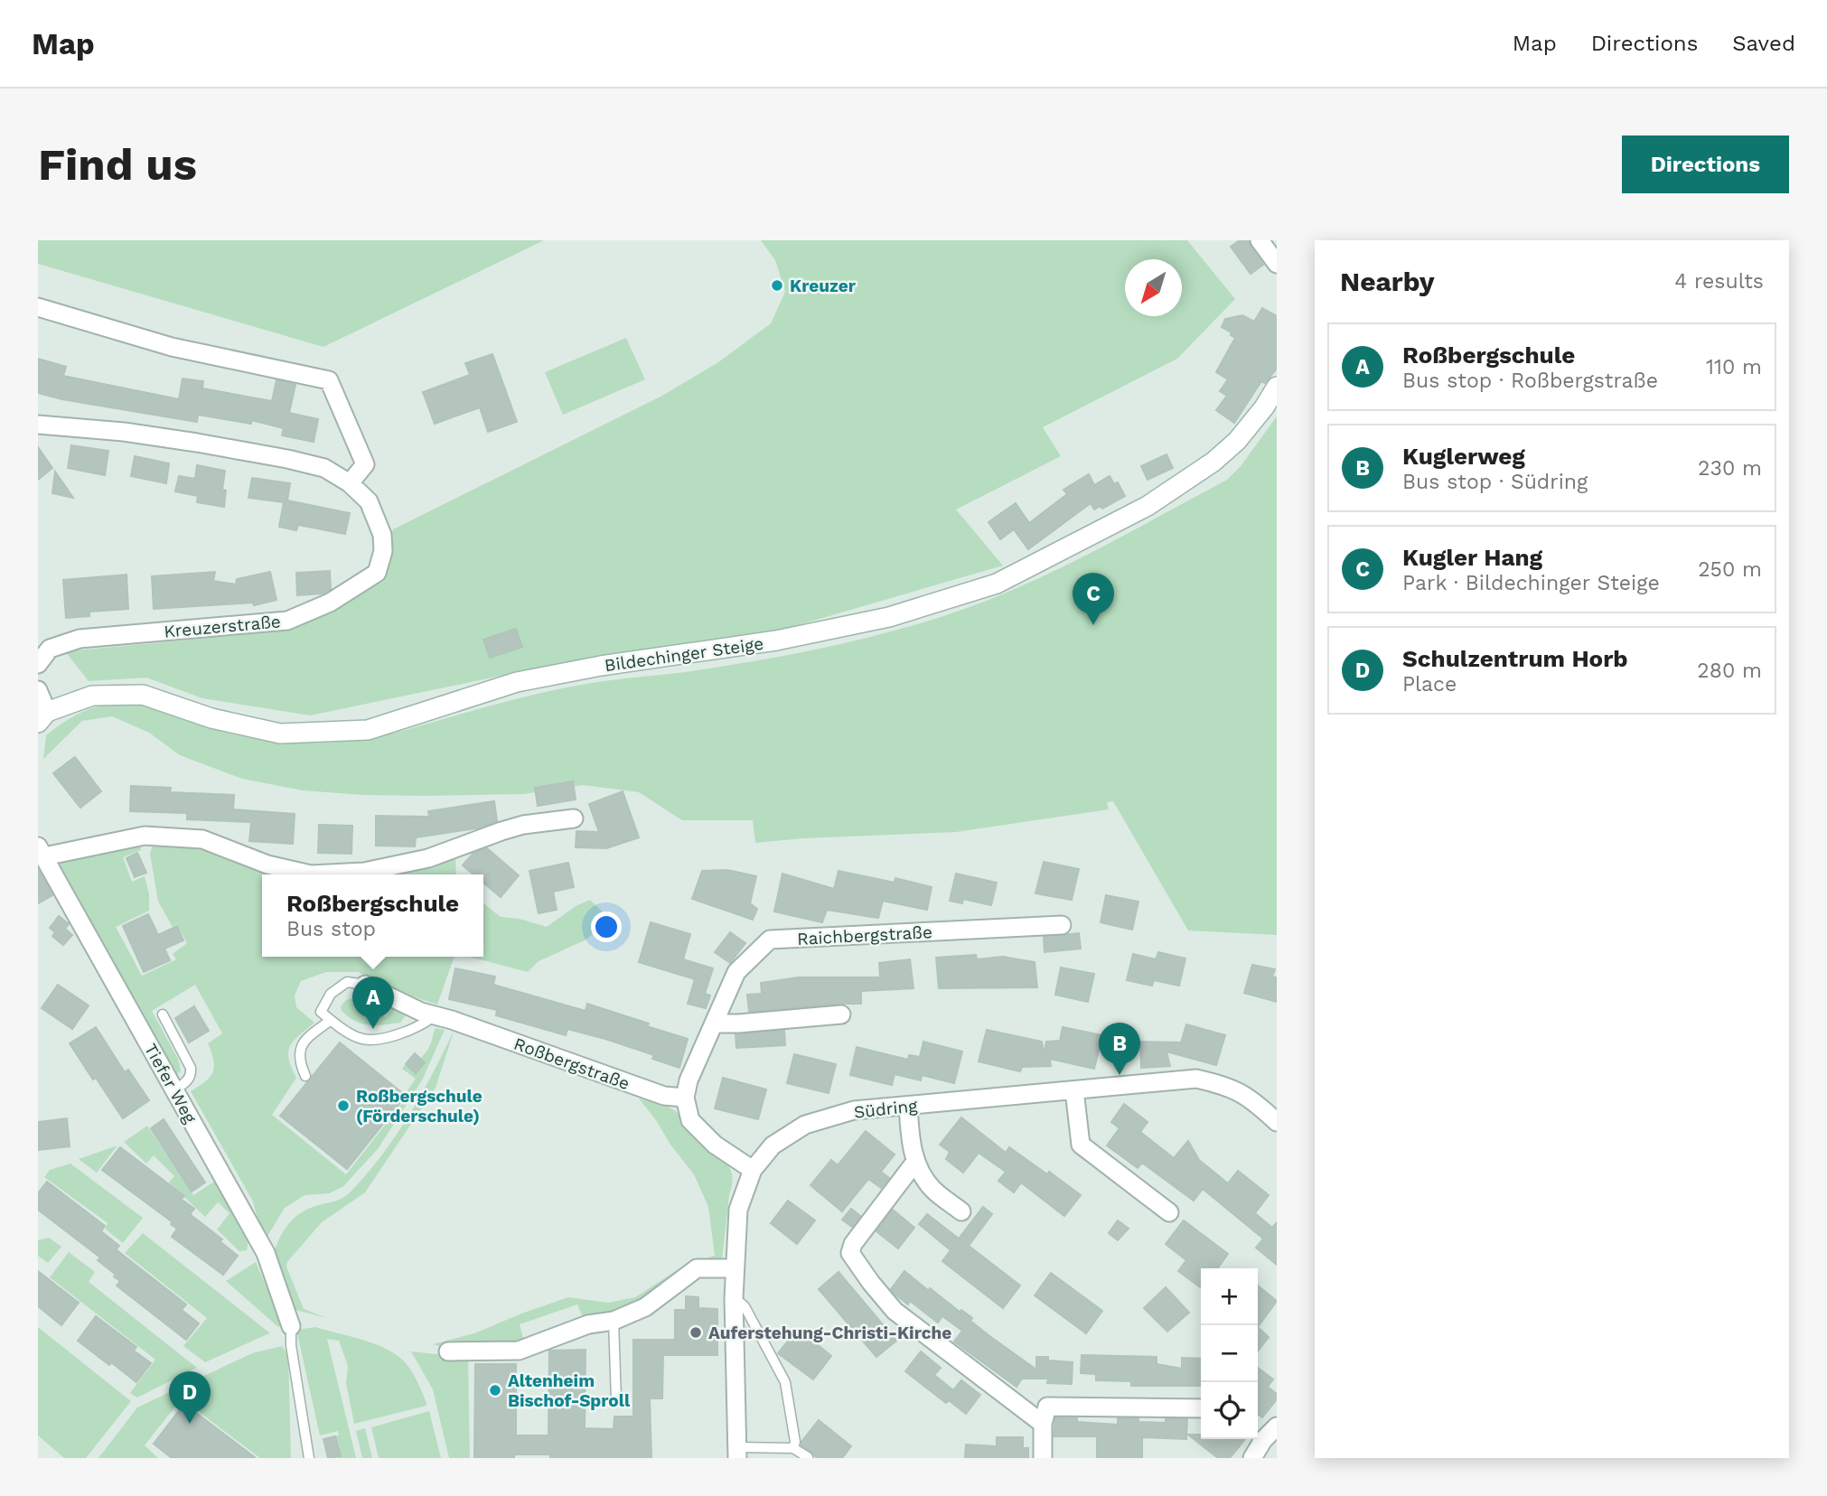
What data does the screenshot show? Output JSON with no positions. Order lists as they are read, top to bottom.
{
  "streets": {
    "street": [
      "Kreuzerstraße",
      "Bildechinger Steige",
      "Raichbergstraße",
      "Roßbergstraße",
      "Tiefer Weg",
      "Südring"
    ]
  },
  "crossings": [
    ["Raichbergstraße", "Roßbergstraße"]
  ],
  "places": [
    "Kreuzer",
    "Roßbergschule (Förderschule)",
    "Auferstehung-Christi-Kirche",
    "Altenheim Bischof-Sproll"
  ],
  "north": "bottom left",
  "page": {
    "header": "Map",
    "nav": ["Map", "Directions", "Saved"],
    "buttons": "Directions",
    "title": "Find us",
    "heading": ["Nearby", "4 results"],
    "list": [
      {
        "mark": "A",
        "name": "Roßbergschule",
        "note": "Bus stop · Roßbergstraße",
        "value": "110 m"
      },
      {
        "mark": "B",
        "name": "Kuglerweg",
        "note": "Bus stop · Südring",
        "value": "230 m"
      },
      {
        "mark": "C",
        "name": "Kugler Hang",
        "note": "Park · Bildechinger Steige",
        "value": "250 m"
      },
      {
        "mark": "D",
        "name": "Schulzentrum Horb",
        "note": "Place",
        "value": "280 m"
      }
    ],
    "pins": [
      "C",
      "A",
      "B",
      "D"
    ],
    "popup": ["Roßbergschule", "Bus stop"],
    "map_buttons": ["+", "−"]
  }
}
